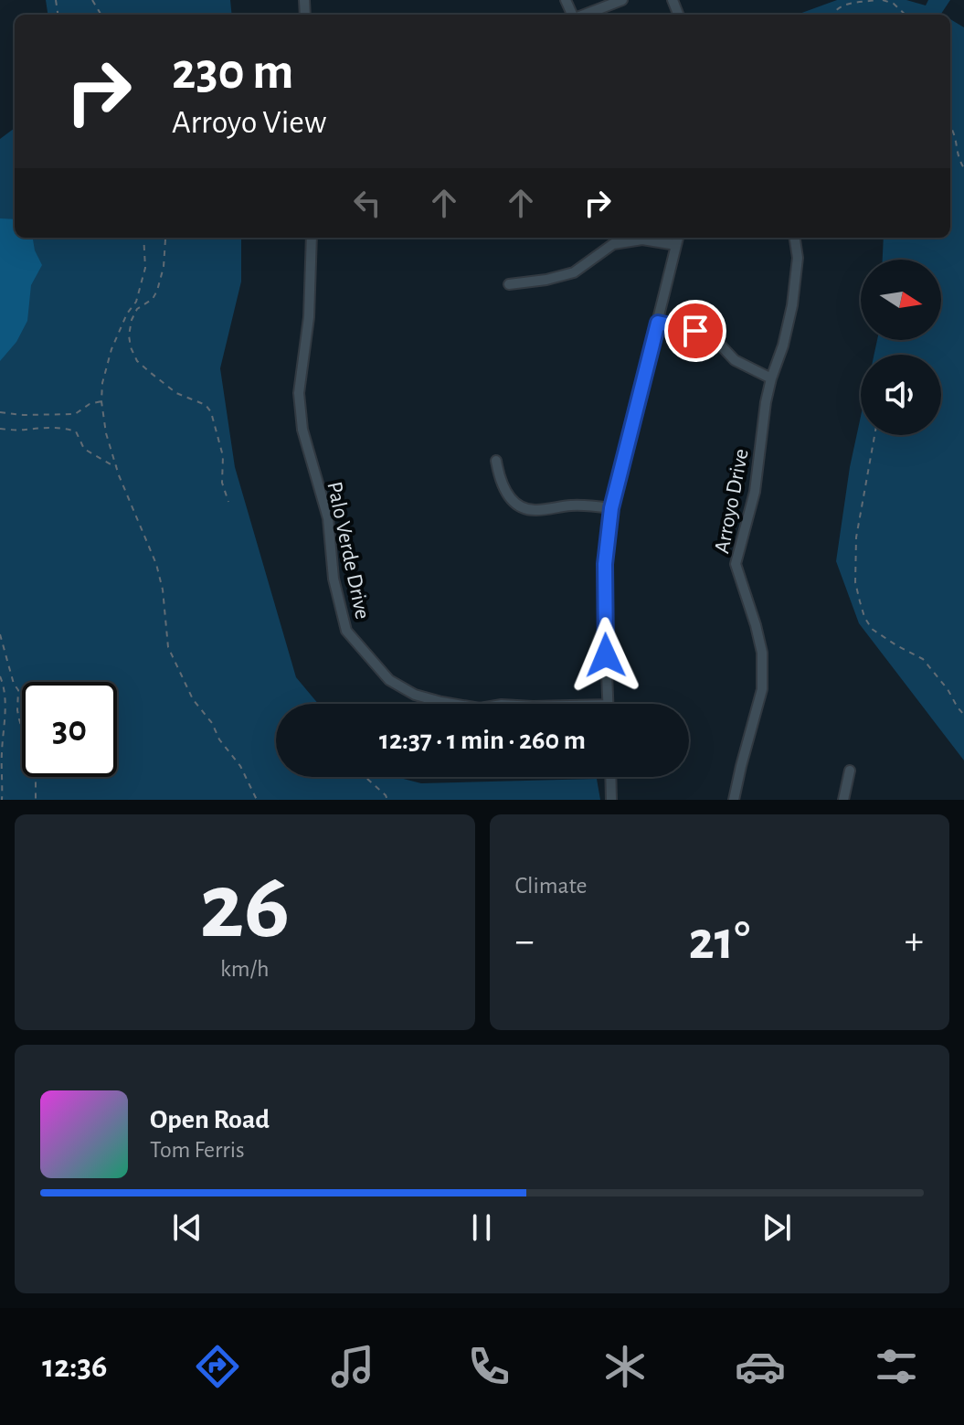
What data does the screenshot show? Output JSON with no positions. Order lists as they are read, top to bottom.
{
  "streets": {
    "street": ["Arroyo Drive", "Palo Verde Drive"]
  },
  "north": "right",
  "page": {
    "turn": ["230 m", "Arroyo View"],
    "limit": "30",
    "trip": "12:37 · 1 min · 260 m",
    "tile": [
      ["26", "km/h"],
      "Climate"
    ],
    "heat": ["−", "21°", "+"],
    "song": ["Open Road", "Tom Ferris"],
    "tabs": "12:36"
  }
}
